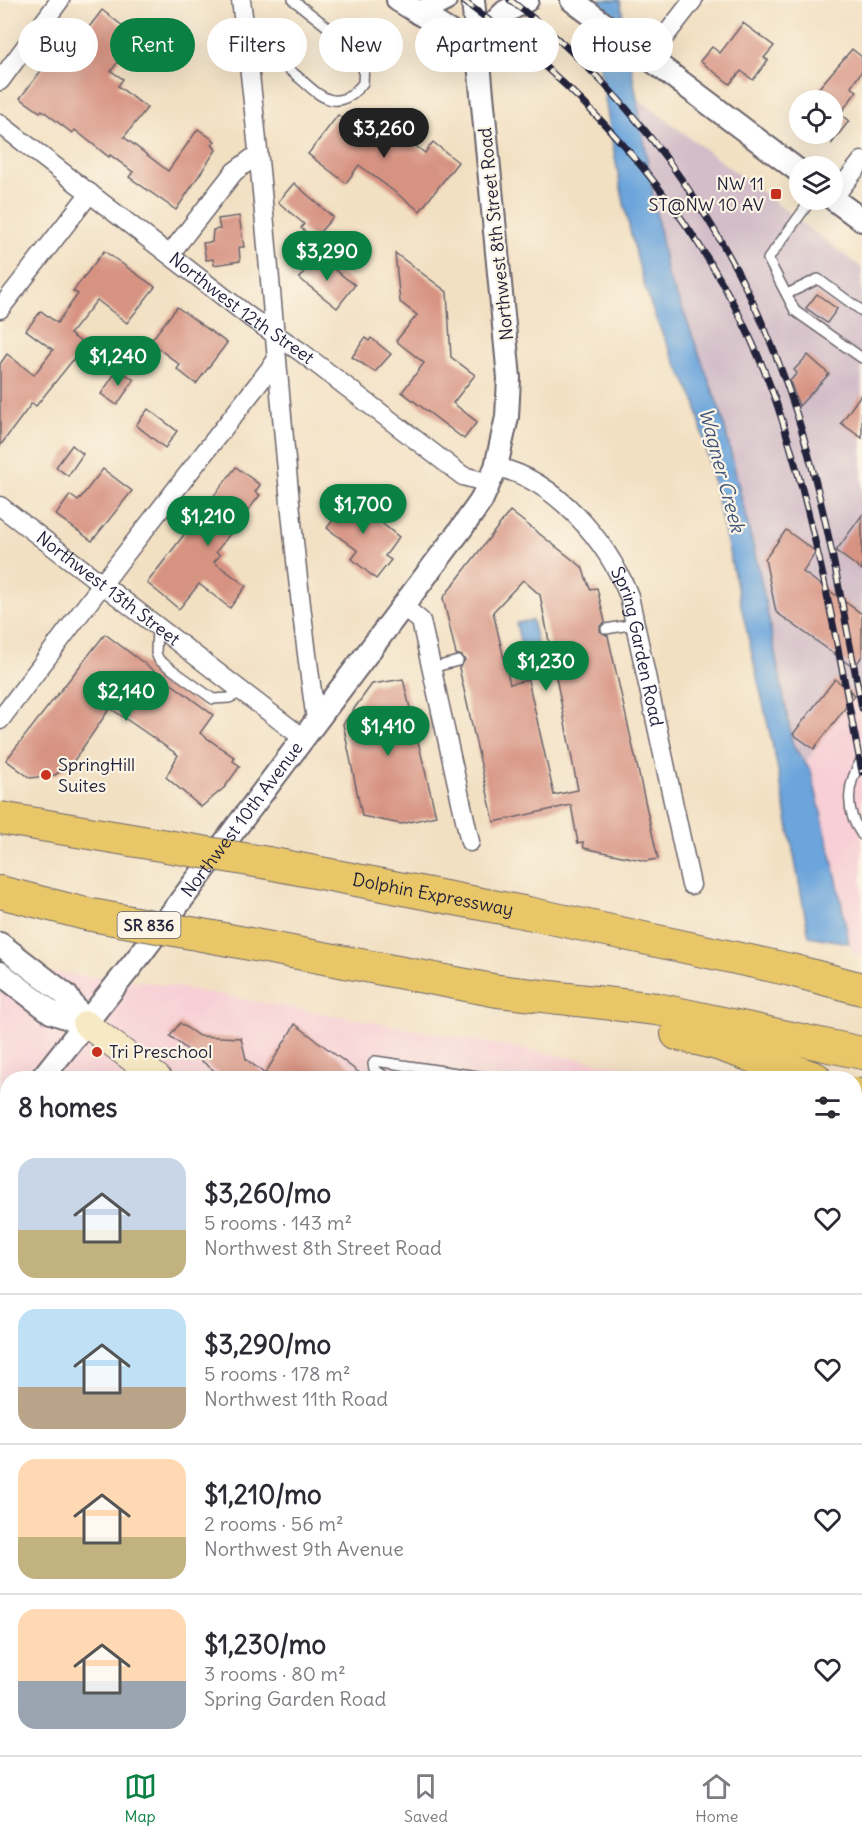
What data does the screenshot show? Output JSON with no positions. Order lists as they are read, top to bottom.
{
  "streets": {
    "highway": ["Dolphin Expressway", "SR 836"],
    "street": [
      "Northwest 8th Street Road",
      "Northwest 12th Street",
      "Northwest 13th Street",
      "Spring Garden Road",
      "Northwest 10th Avenue"
    ]
  },
  "crossings": [
    ["Northwest 8th Street Road", "Northwest 12th Street"],
    ["Northwest 8th Street Road", "Spring Garden Road"],
    ["Northwest 8th Street Road", "Northwest 10th Avenue"],
    ["Northwest 12th Street", "Spring Garden Road"],
    ["Northwest 12th Street", "Northwest 10th Avenue"],
    ["Northwest 13th Street", "Northwest 10th Avenue"],
    ["Spring Garden Road", "Northwest 10th Avenue"]
  ],
  "water": ["Wagner Creek"],
  "places": {
    "transit": ["NW 11 ST@NW 10 AV"],
    "other": ["SpringHill Suites", "Tri Preschool"]
  },
  "page": {
    "chip": [
      "Buy",
      "Rent",
      "Filters",
      "New",
      "Apartment",
      "House"
    ],
    "price": [
      "$3,260",
      "$3,290",
      "$1,240",
      "$1,700",
      "$1,210",
      "$1,230",
      "$2,140",
      "$1,410"
    ],
    "heading": "8 homes",
    "list": [
      {
        "name": "$3,260/mo",
        "note": "5 rooms · 143 m² · Northwest 8th Street Road"
      },
      {
        "name": "$3,290/mo",
        "note": "5 rooms · 178 m² · Northwest 11th Road"
      },
      {
        "name": "$1,210/mo",
        "note": "2 rooms · 56 m² · Northwest 9th Avenue"
      },
      {
        "name": "$1,230/mo",
        "note": "3 rooms · 80 m² · Spring Garden Road"
      }
    ],
    "tabs": ["Map", "Saved", "Home"]
  }
}
